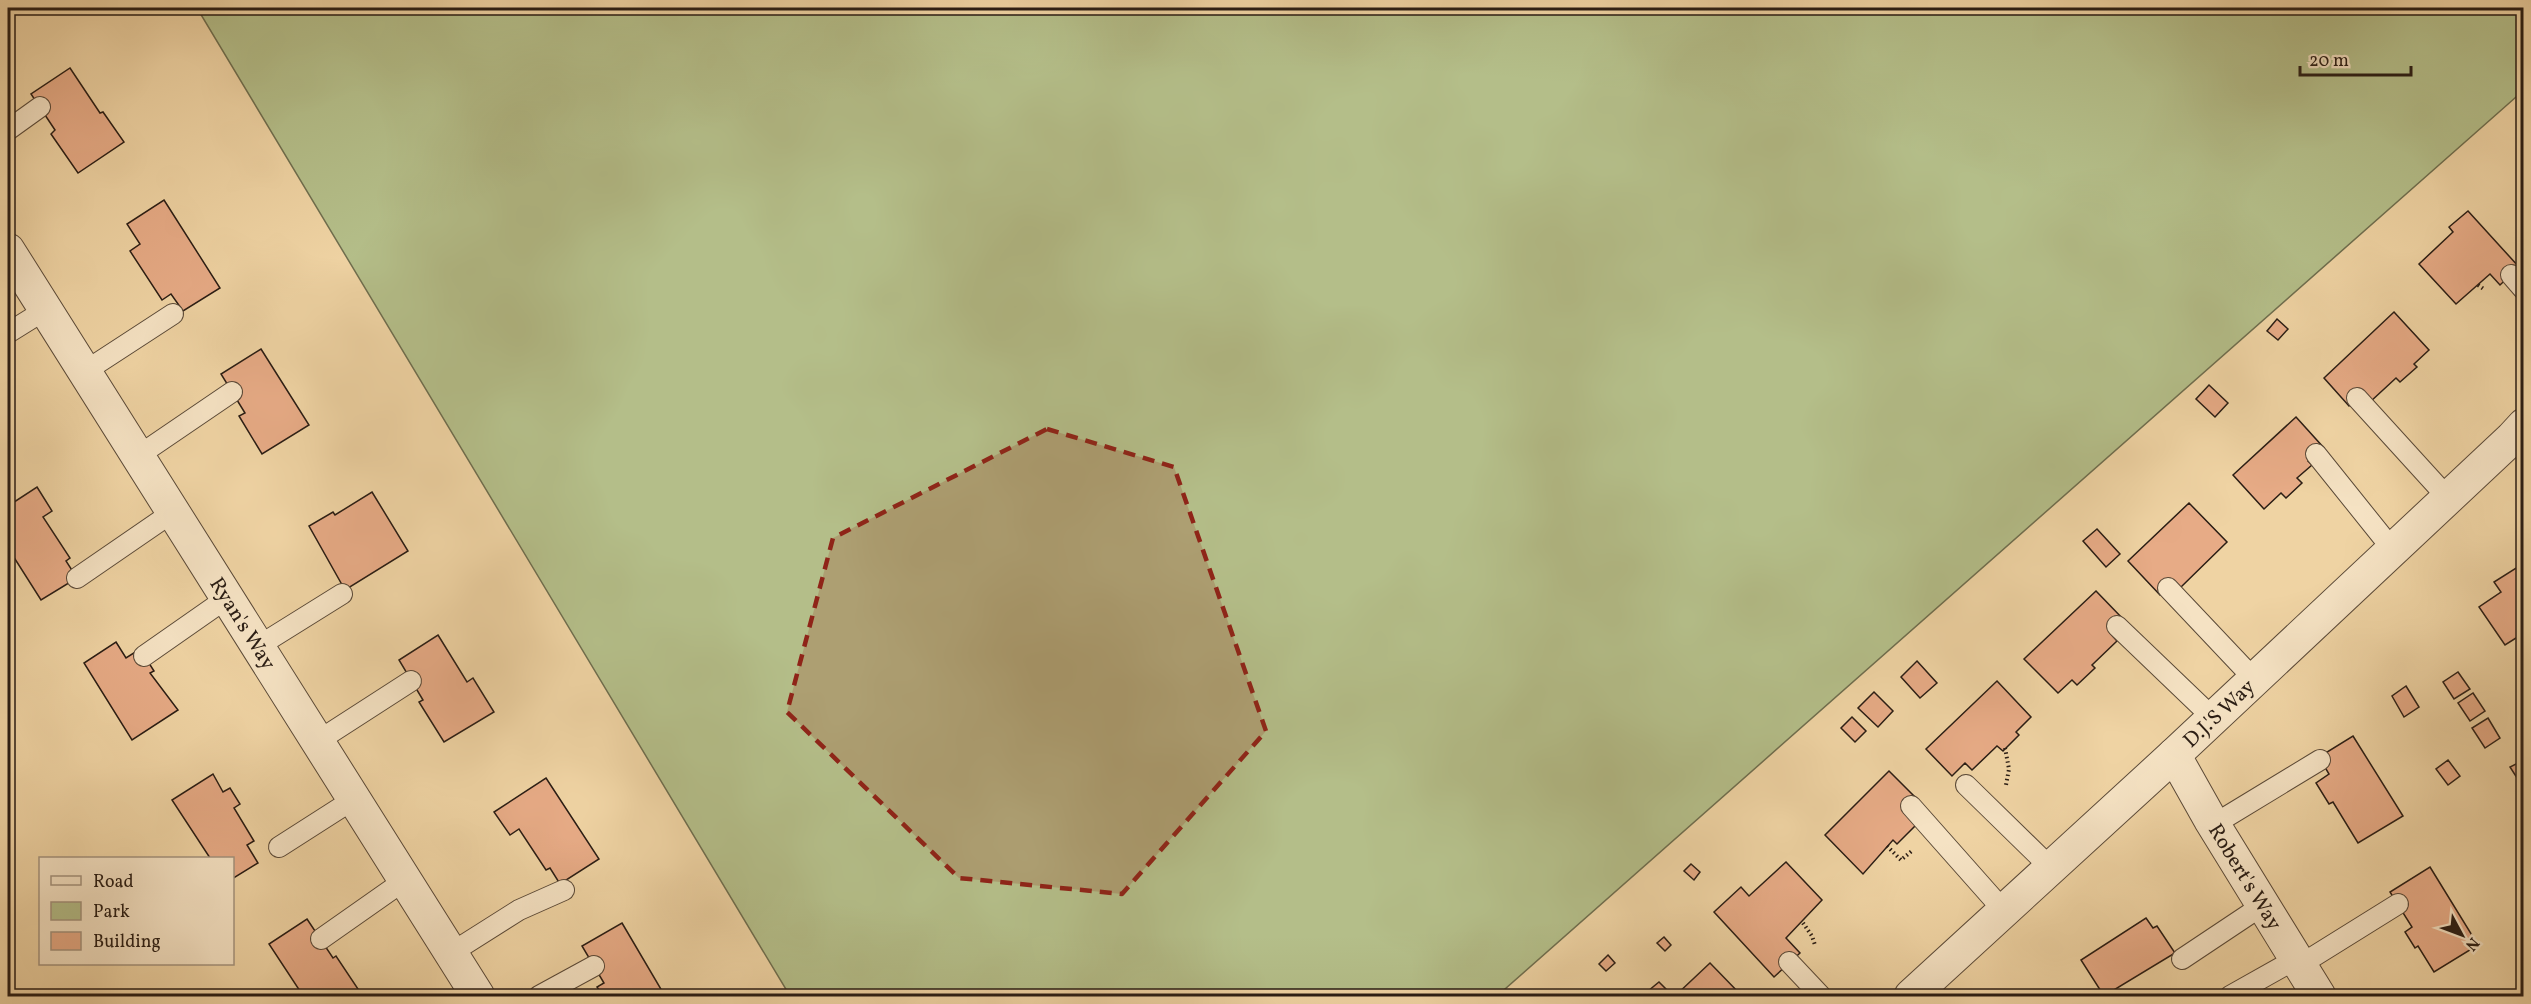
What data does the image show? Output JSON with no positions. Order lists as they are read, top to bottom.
{
  "streets": {
    "street": ["Ryan's Way", "D.J.'S Way", "Robert's Way"]
  },
  "crossings": [
    ["D.J.'S Way", "Robert's Way"]
  ],
  "legend": ["Road", "Park", "Building"],
  "scale_bar": "20 m",
  "north": "bottom right"
}
